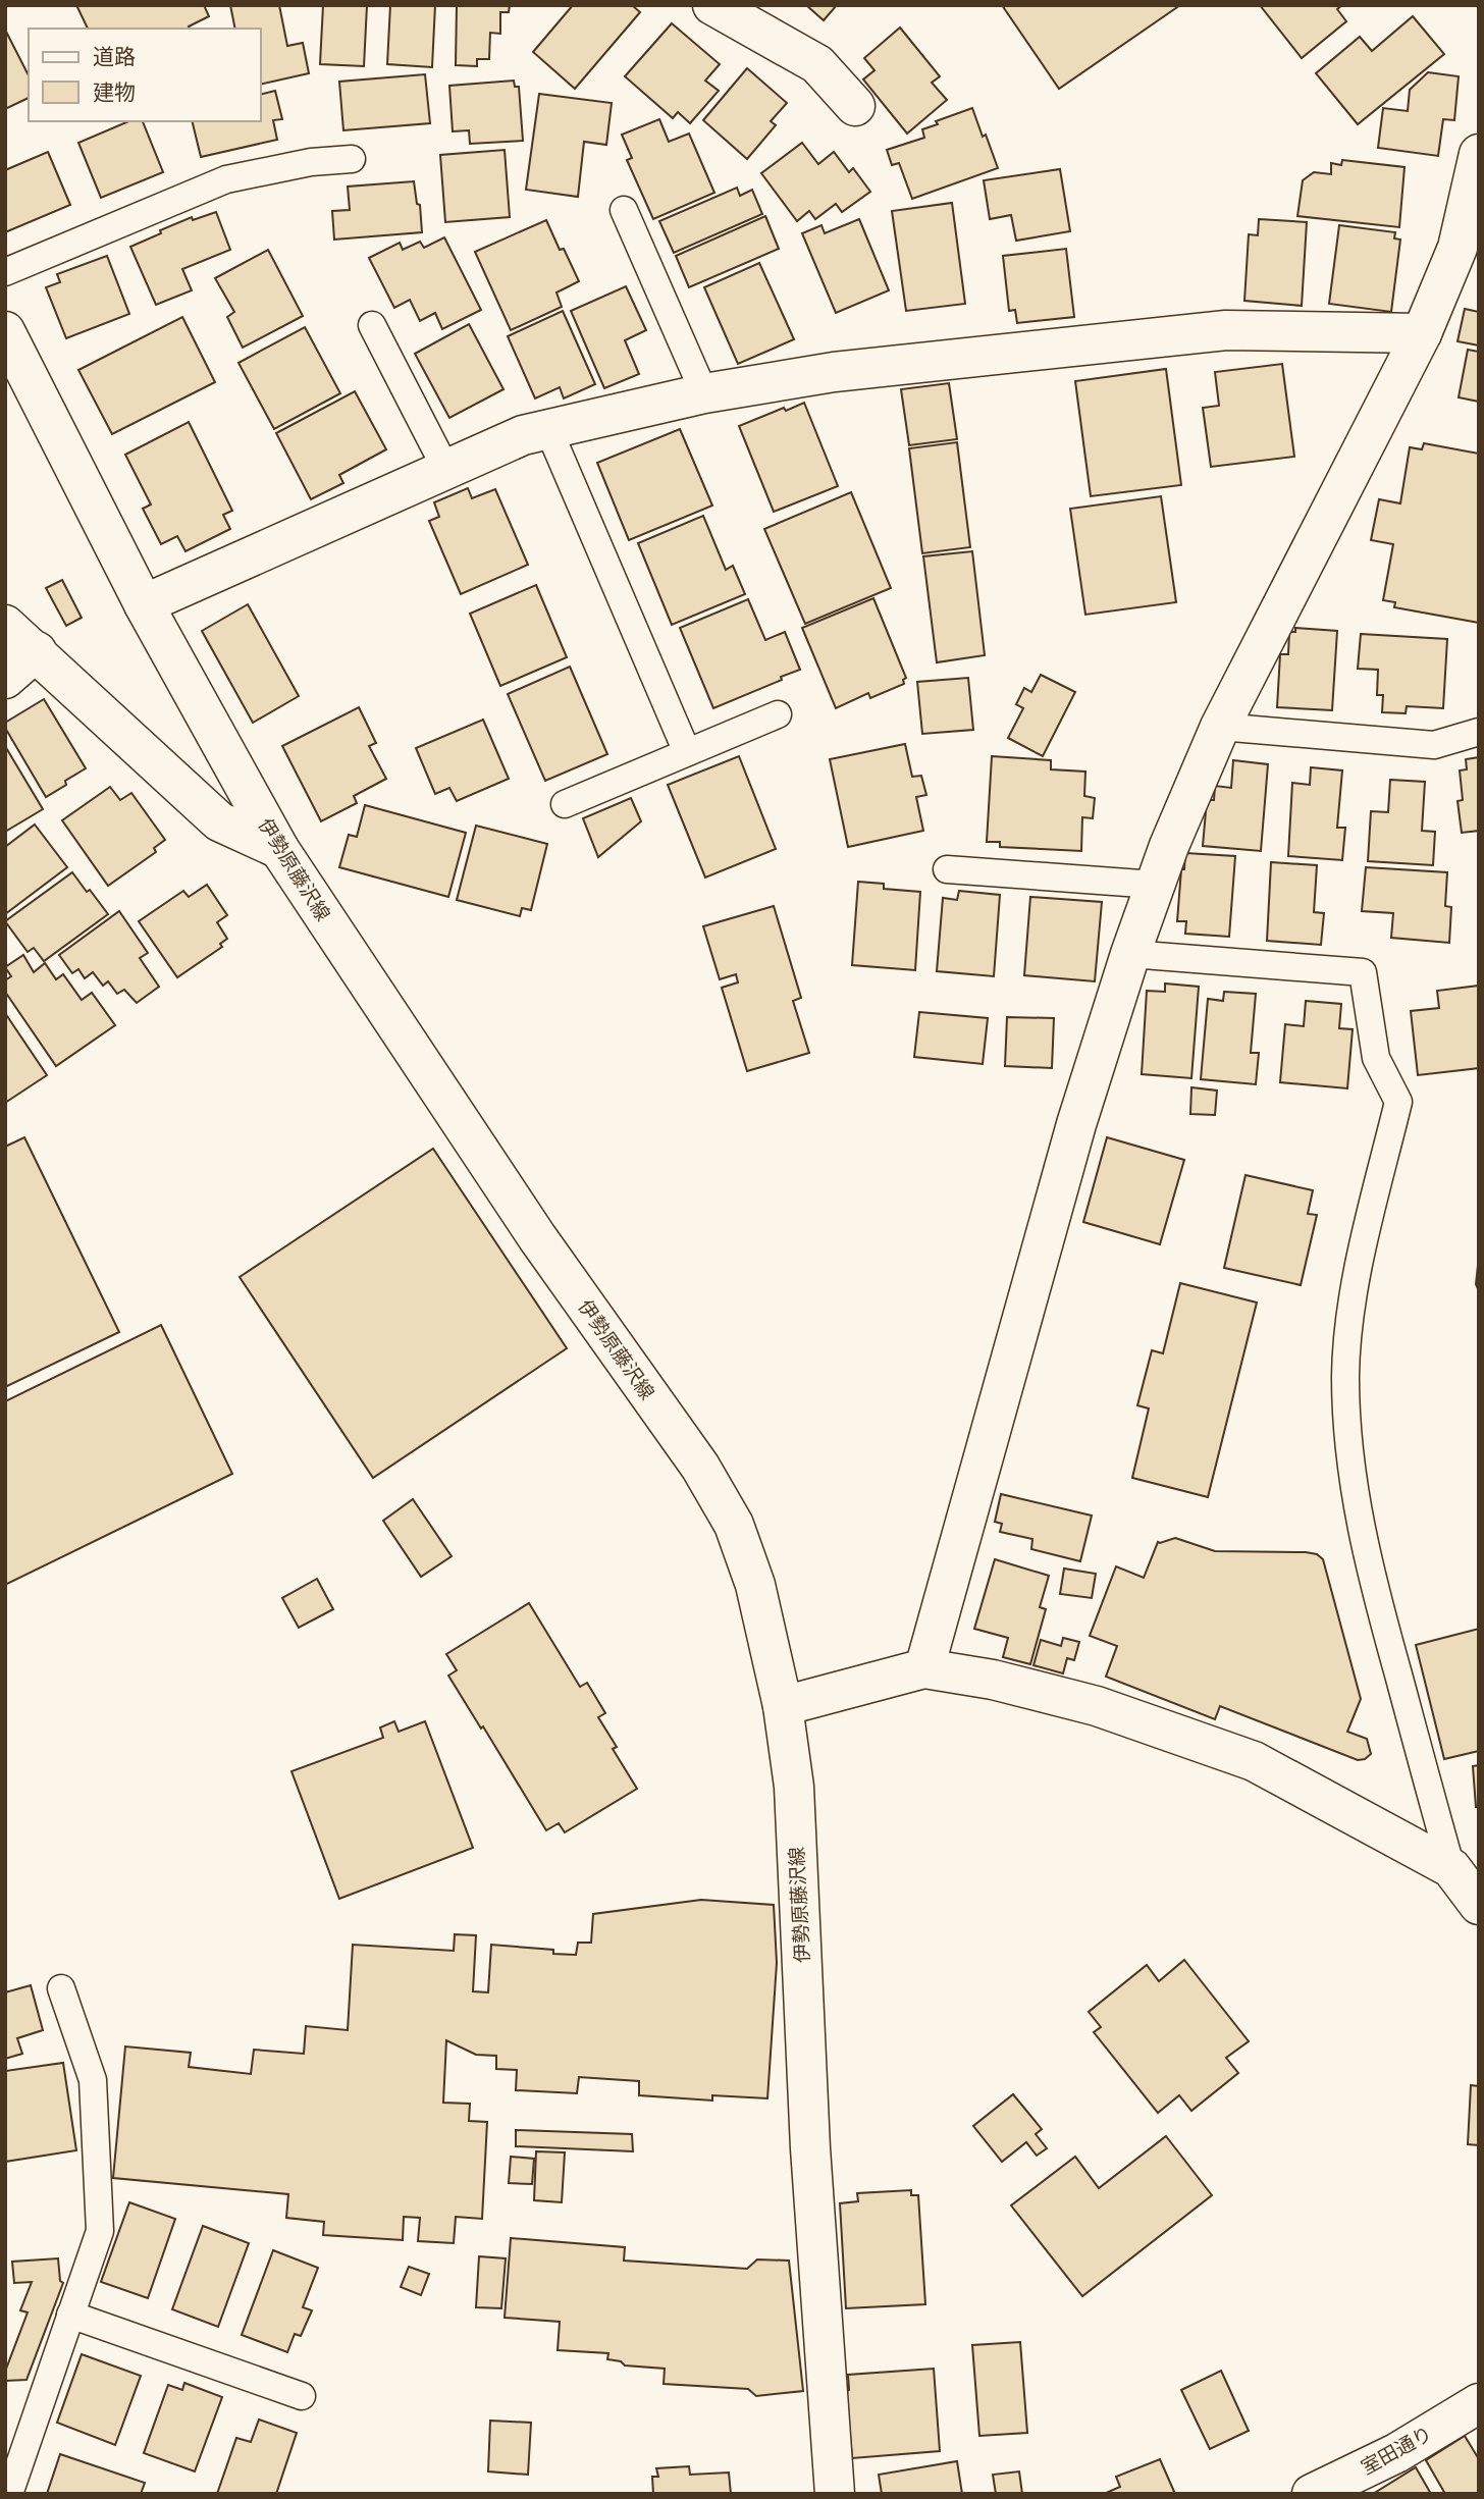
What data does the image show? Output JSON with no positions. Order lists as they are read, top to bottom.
{
  "streets": {
    "street": ["伊勢原藤沢線", "室田通り"]
  },
  "legend": ["道路", "建物"]
}
